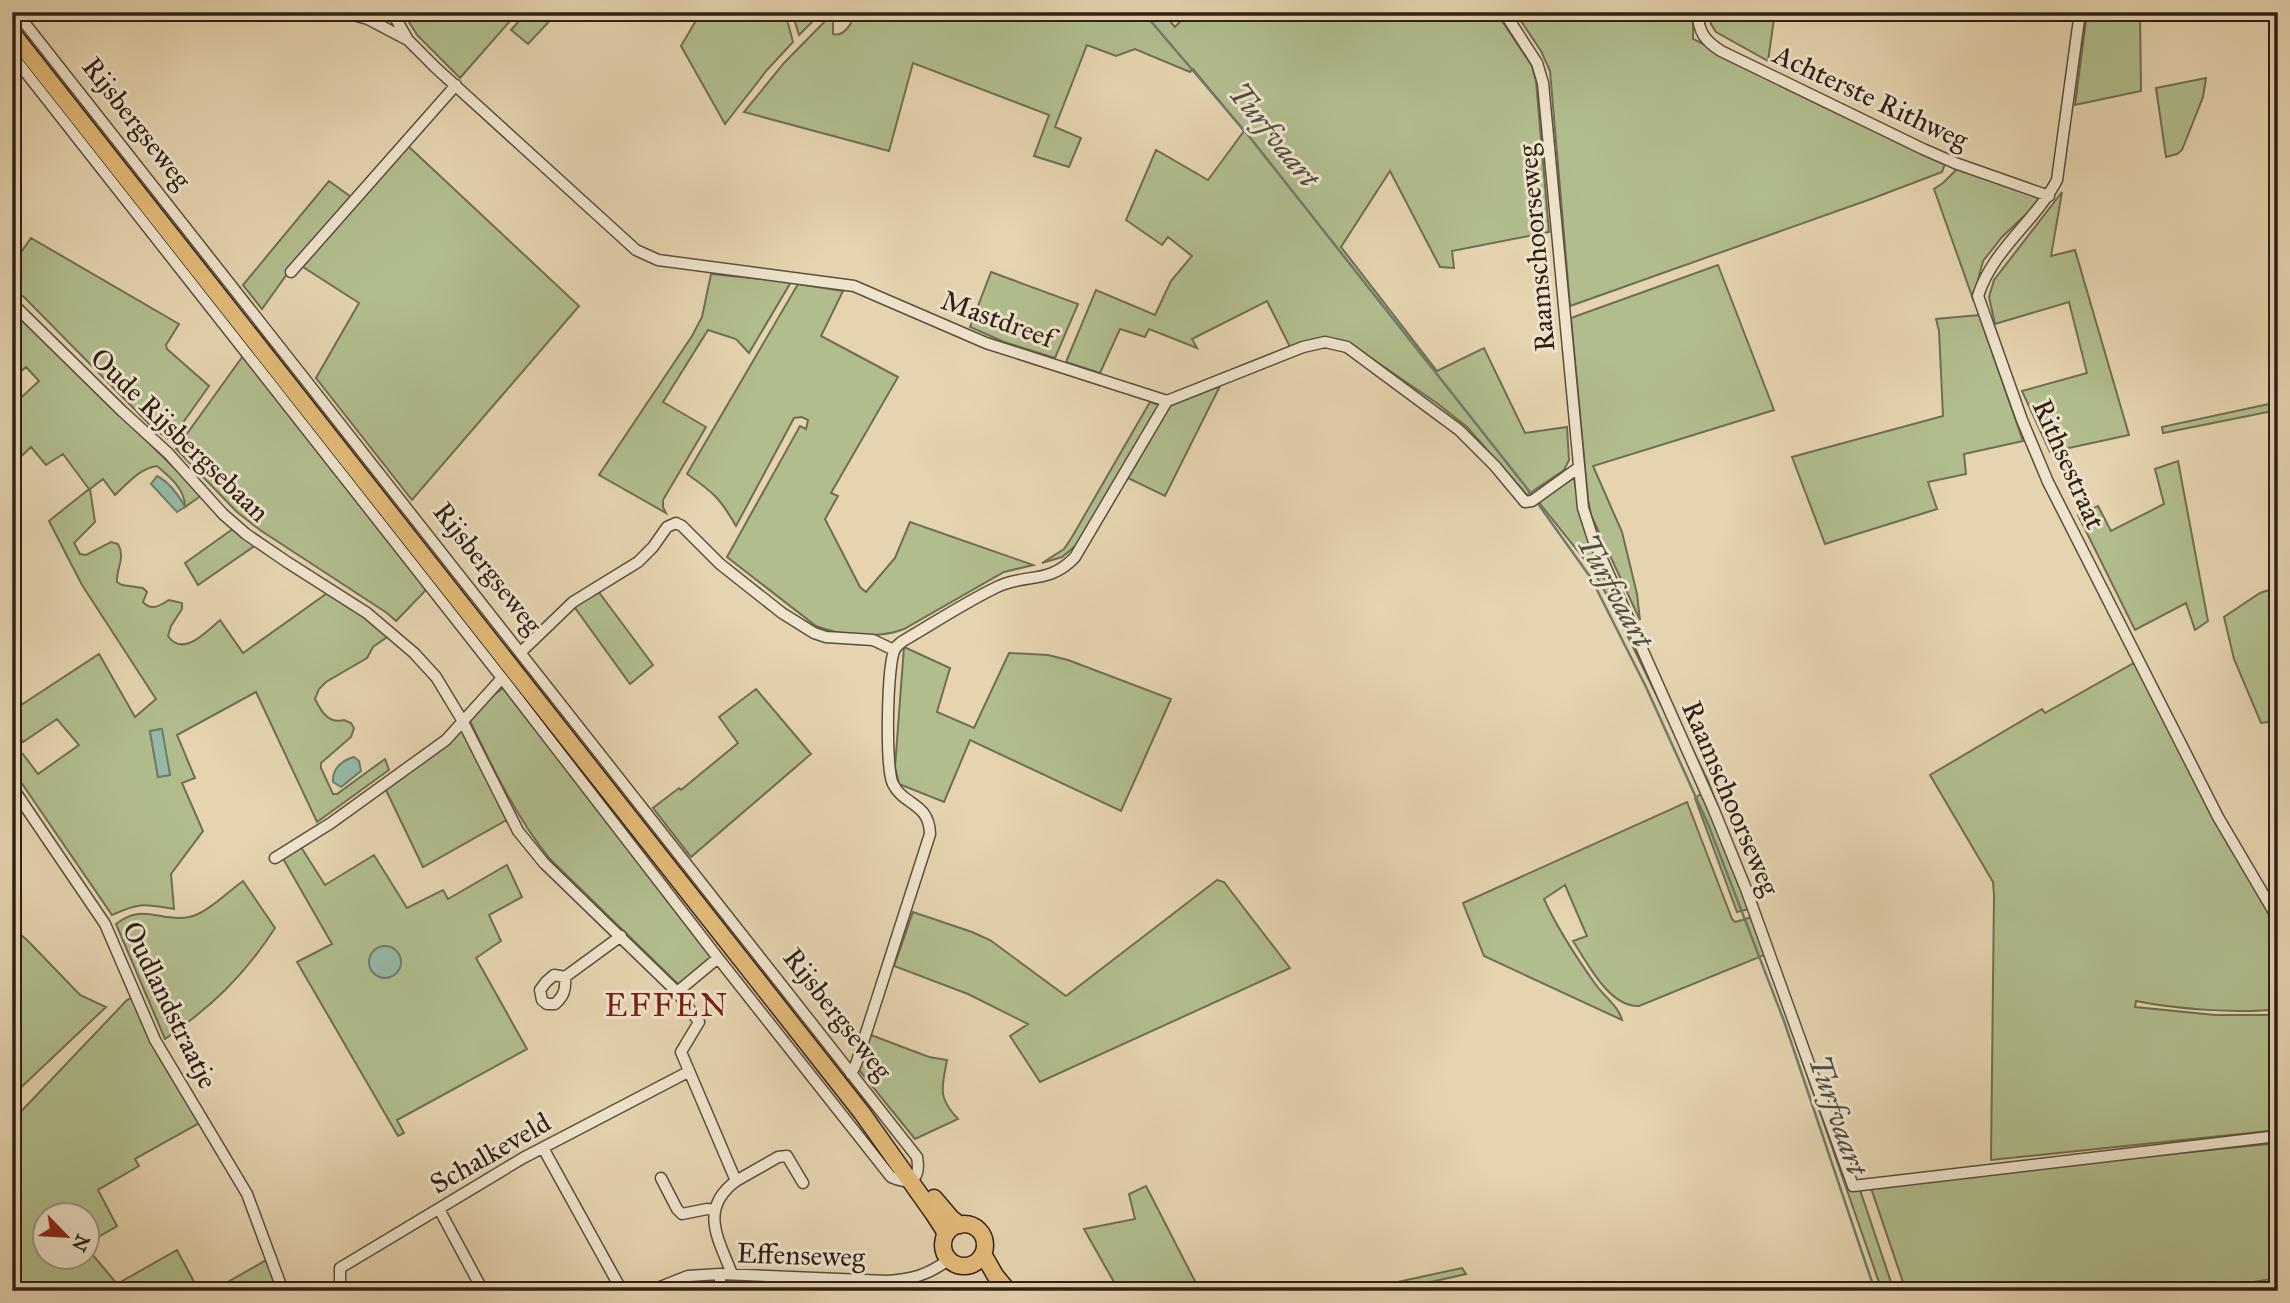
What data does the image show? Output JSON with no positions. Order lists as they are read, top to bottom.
{
  "streets": {
    "main road": ["Rijsbergseweg"],
    "street": [
      "Achterste Rithweg",
      "Raamschoorseweg",
      "Mastdreef",
      "Oude Rijsbergsebaan",
      "Rithsestraat",
      "Oudlandstraatje",
      "Schalkeveld",
      "Effenseweg"
    ]
  },
  "crossings": [
    ["Achterste Rithweg", "Rithsestraat"],
    ["Rijsbergseweg", "Effenseweg"],
    ["Oude Rijsbergsebaan", "Schalkeveld"]
  ],
  "districts": ["EFFEN"],
  "water": ["Turfvaart"],
  "north": "bottom right"
}
